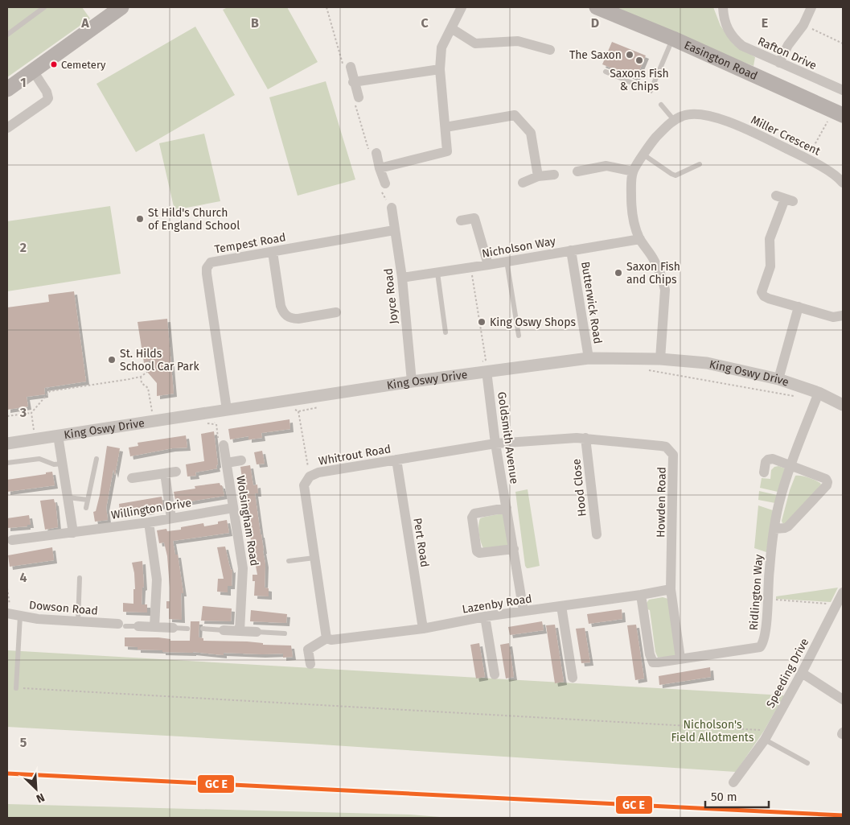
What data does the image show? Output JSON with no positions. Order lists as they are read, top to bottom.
{
  "streets": {
    "main road": ["Easington Road"],
    "street": [
      "Rafton Drive",
      "Miller Crescent",
      "Tempest Road",
      "Nicholson Way",
      "Joyce Road",
      "Butterwick Road",
      "King Oswy Drive",
      "Goldsmith Avenue",
      "Whitrout Road",
      "Hood Close",
      "Howden Road",
      "Willington Drive",
      "Wolsingham Road",
      "Pert Road",
      "Ridlington Way",
      "Lazenby Road",
      "Dowson Road",
      "Speeding Drive"
    ]
  },
  "crossings": [
    ["Tempest Road", "Joyce Road"],
    ["Tempest Road", "King Oswy Drive"],
    ["Nicholson Way", "Joyce Road"],
    ["Nicholson Way", "Butterwick Road"],
    ["Joyce Road", "King Oswy Drive"],
    ["Butterwick Road", "King Oswy Drive"],
    ["King Oswy Drive", "Goldsmith Avenue"],
    ["King Oswy Drive", "Ridlington Way"],
    ["Goldsmith Avenue", "Whitrout Road"],
    ["Goldsmith Avenue", "Howden Road"],
    ["Goldsmith Avenue", "Lazenby Road"],
    ["Whitrout Road", "Howden Road"],
    ["Whitrout Road", "Pert Road"],
    ["Whitrout Road", "Lazenby Road"],
    ["Hood Close", "Howden Road"],
    ["Howden Road", "Ridlington Way"],
    ["Howden Road", "Lazenby Road"],
    ["Willington Drive", "Wolsingham Road"],
    ["Pert Road", "Lazenby Road"],
    ["Ridlington Way", "Lazenby Road"]
  ],
  "parks": ["Nicholson's Field Allotments"],
  "places": [
    "The Saxon",
    "Saxons Fish & Chips",
    "Cemetery",
    "St Hild's Church of England School",
    "Saxon Fish and Chips",
    "King Oswy Shops",
    "St. Hilds School Car Park"
  ],
  "scale_bar": "50 m",
  "north": "bottom right",
  "grid": {
    "columns": [
      "A",
      "B",
      "C",
      "D",
      "E"
    ],
    "rows": [
      "1",
      "2",
      "3",
      "4",
      "5"
    ]
  }
}
